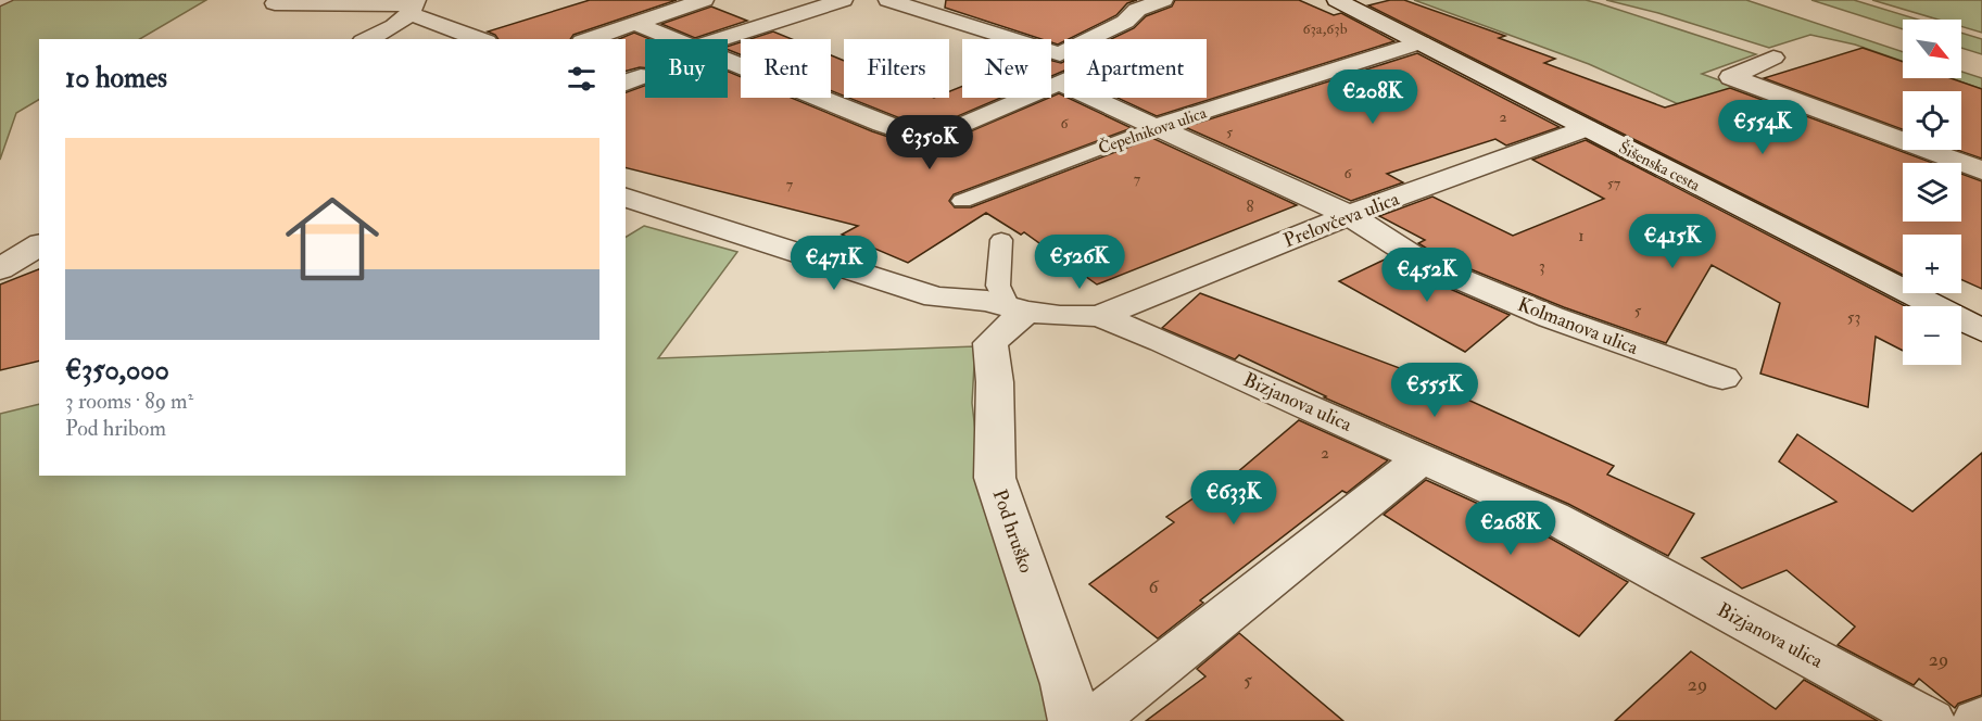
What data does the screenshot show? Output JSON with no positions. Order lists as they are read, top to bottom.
{
  "streets": {
    "street": [
      "Čepelnikova ulica",
      "Šišenska cesta",
      "Prelovčeva ulica",
      "Kolmanova ulica",
      "Bizjanova ulica",
      "Pod hruško"
    ]
  },
  "crossings": [
    ["Čepelnikova ulica", "Šišenska cesta"],
    ["Čepelnikova ulica", "Kolmanova ulica"],
    ["Šišenska cesta", "Prelovčeva ulica"],
    ["Prelovčeva ulica", "Kolmanova ulica"],
    ["Prelovčeva ulica", "Bizjanova ulica"],
    ["Bizjanova ulica", "Pod hruško"]
  ],
  "house_numbers": [
    "63a,63b",
    "2",
    "6",
    "5",
    "6",
    "7",
    "57",
    "7",
    "8",
    "1",
    "3",
    "5",
    "53",
    "2",
    "6",
    "29",
    "5",
    "29"
  ],
  "north": "bottom right",
  "page": {
    "map_buttons": ["+", "−"],
    "chip": [
      "Buy",
      "Rent",
      "Filters",
      "New",
      "Apartment"
    ],
    "heading": "10 homes",
    "price": [
      "€208K",
      "€554K",
      "€350K",
      "€415K",
      "€526K",
      "€471K",
      "€452K",
      "€555K",
      "€633K",
      "€268K"
    ],
    "list": [
      {
        "name": "€350,000",
        "note": "3 rooms · 89 m² · Pod hribom"
      }
    ]
  }
}
